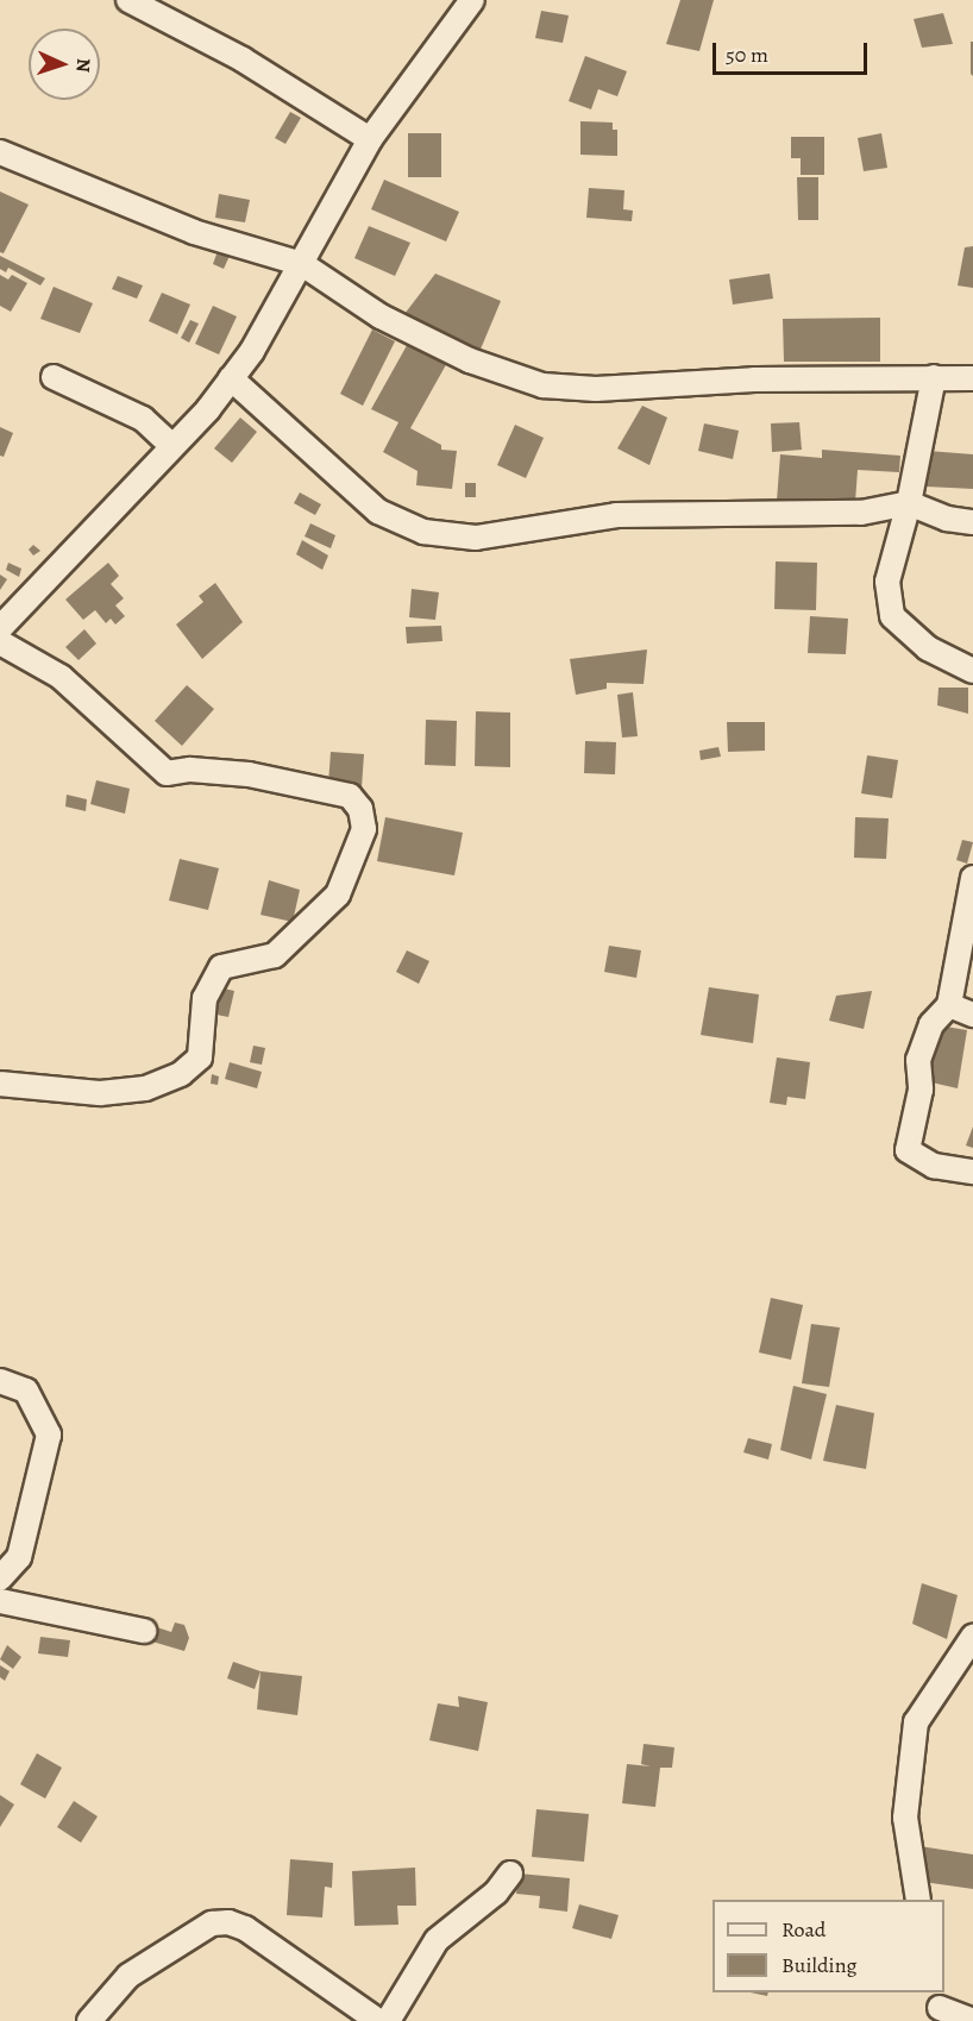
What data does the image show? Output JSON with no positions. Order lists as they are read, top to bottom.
{
  "legend": ["Road", "Building"],
  "scale_bar": "50 m",
  "north": "right"
}
